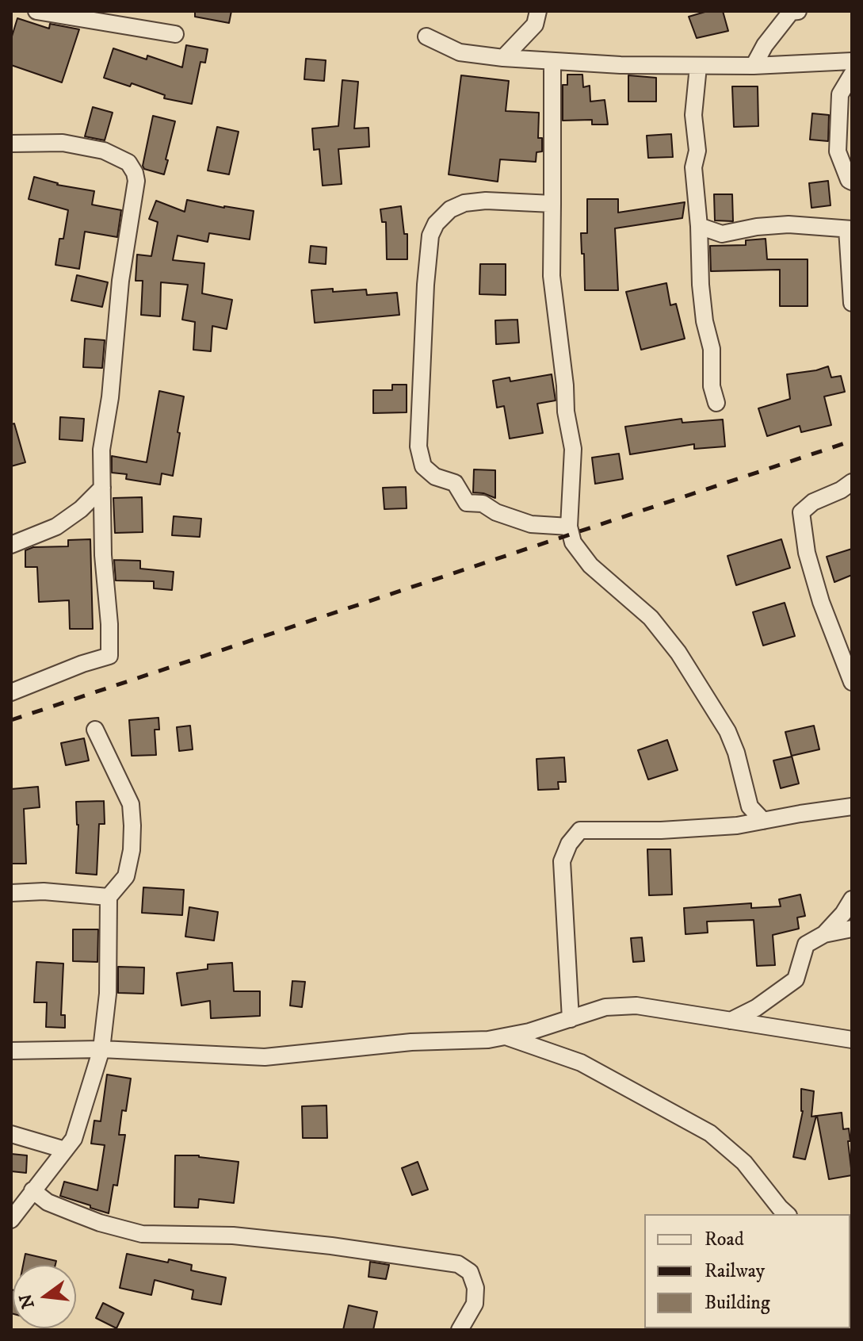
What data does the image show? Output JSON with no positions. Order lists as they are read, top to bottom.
{
  "legend": ["Road", "Railway", "Building"],
  "north": "left"
}
